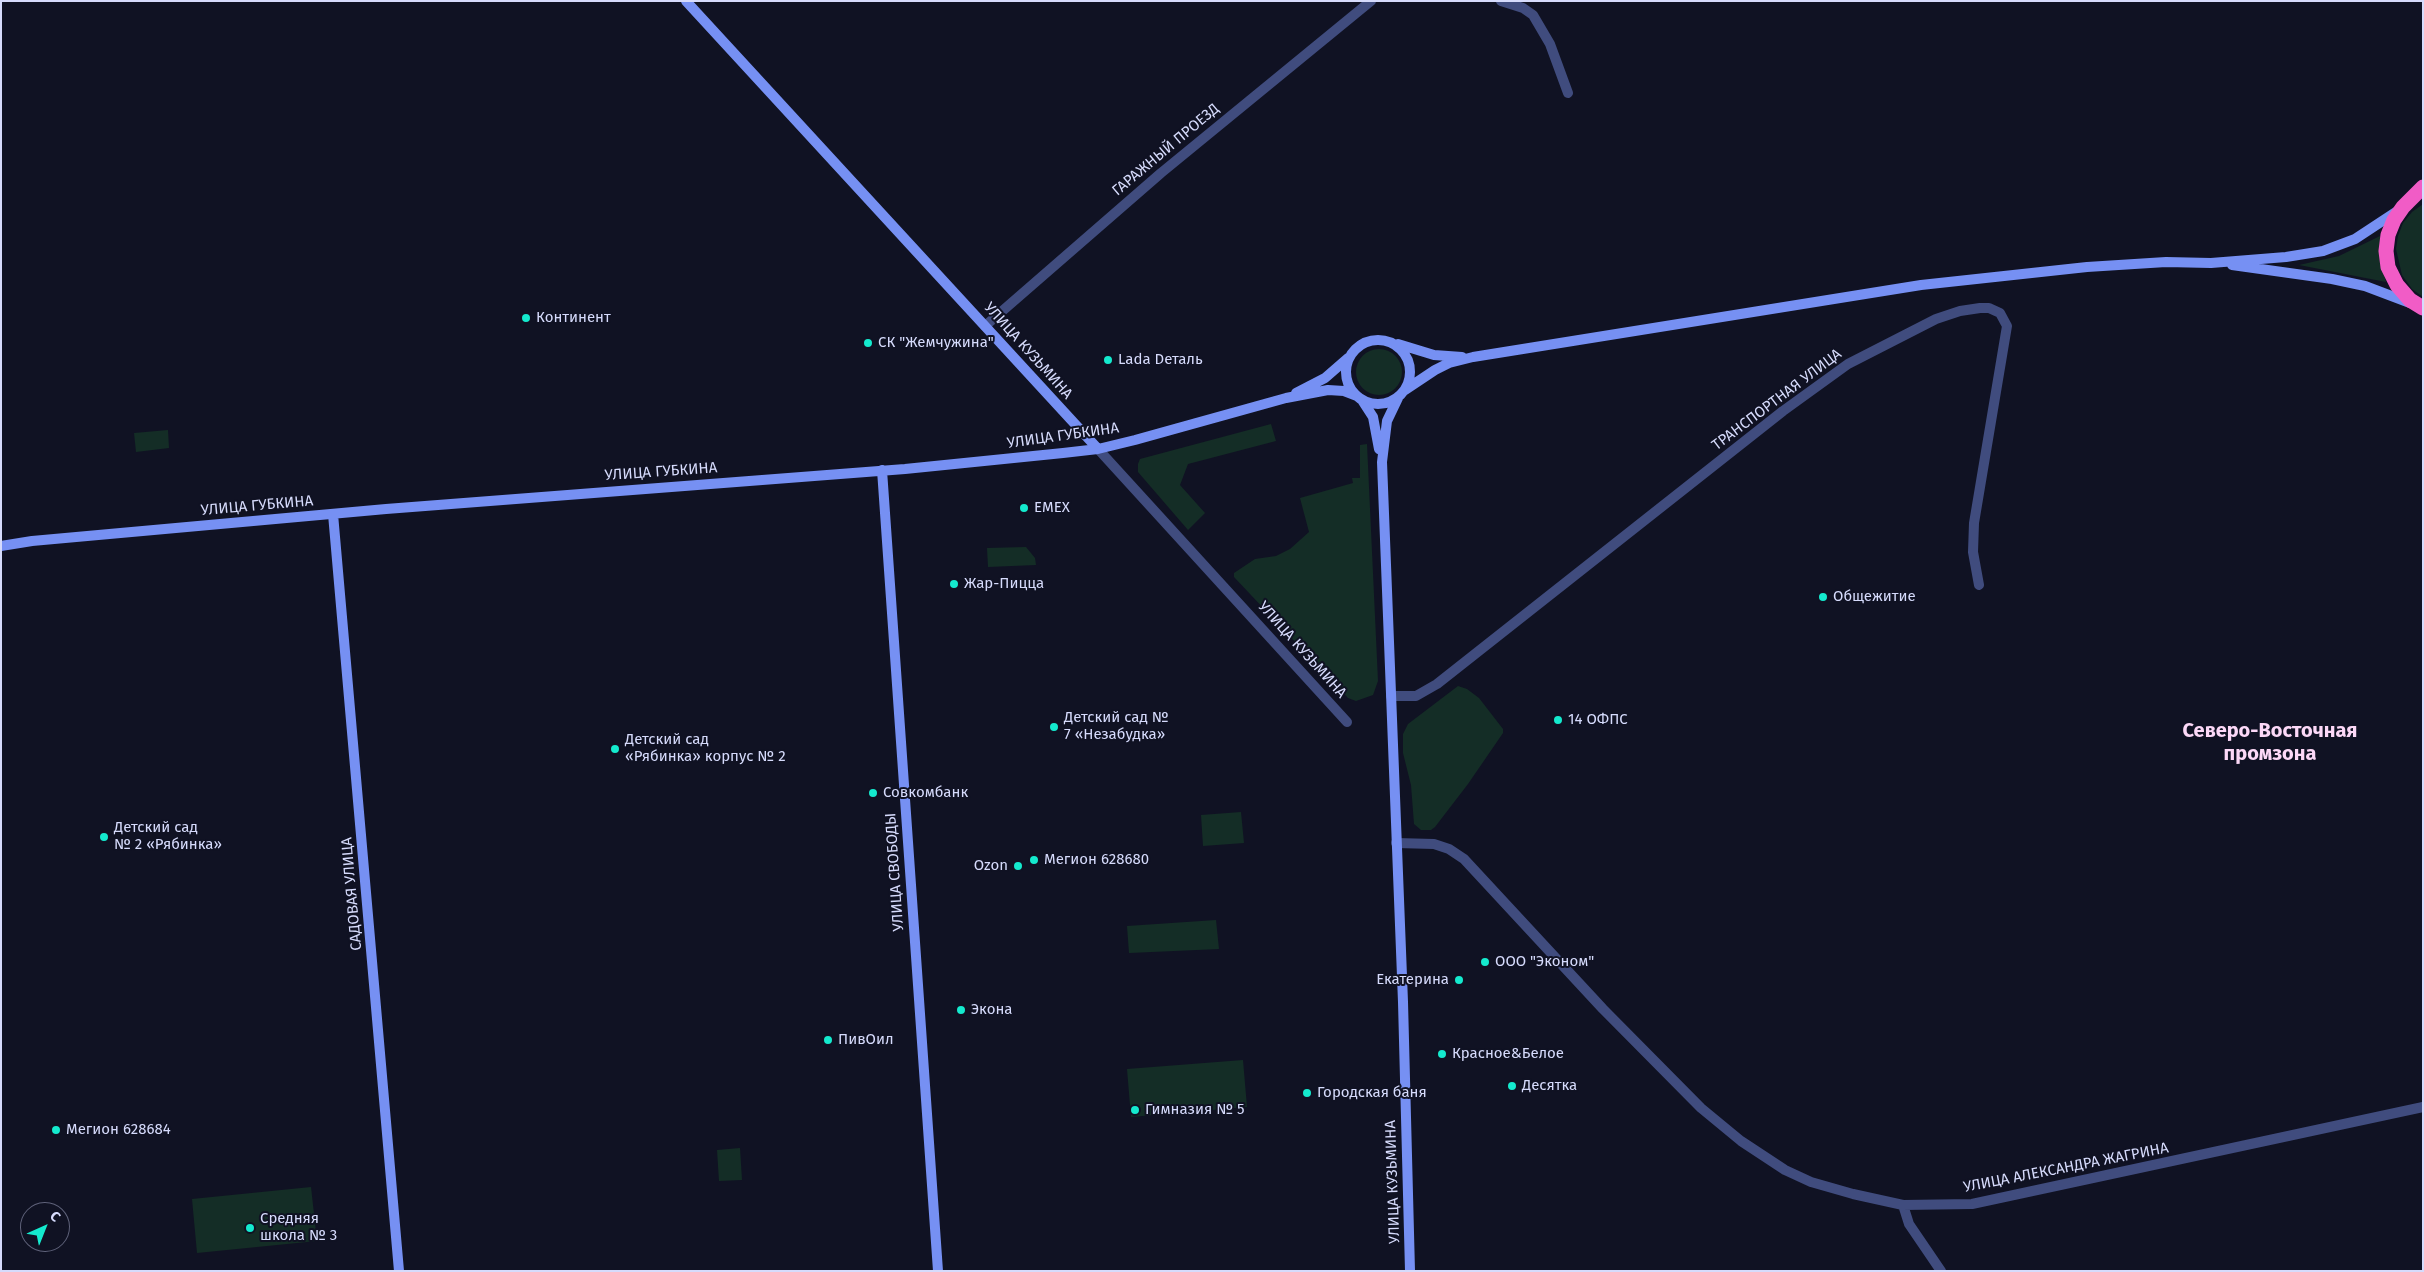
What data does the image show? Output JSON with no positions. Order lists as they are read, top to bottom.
{
  "streets": {
    "main road": [
      "УЛИЦА КУЗЬМИНА",
      "УЛИЦА ГУБКИНА",
      "УЛИЦА СВОБОДЫ",
      "САДОВАЯ УЛИЦА"
    ],
    "street": ["ГАРАЖНЫЙ ПРОЕЗД", "ТРАНСПОРТНАЯ УЛИЦА", "УЛИЦА АЛЕКСАНДРА ЖАГРИНА"]
  },
  "crossings": [
    ["ГАРАЖНЫЙ ПРОЕЗД", "УЛИЦА КУЗЬМИНА"],
    ["УЛИЦА КУЗЬМИНА", "ТРАНСПОРТНАЯ УЛИЦА"],
    ["УЛИЦА КУЗЬМИНА", "УЛИЦА ГУБКИНА"],
    ["УЛИЦА КУЗЬМИНА", "УЛИЦА АЛЕКСАНДРА ЖАГРИНА"],
    ["УЛИЦА ГУБКИНА", "УЛИЦА СВОБОДЫ"],
    ["УЛИЦА ГУБКИНА", "САДОВАЯ УЛИЦА"]
  ],
  "districts": ["Северо-Восточная промзона"],
  "places": [
    "Континент",
    "СК \"Жемчужина\"",
    "Lada Dеталь",
    "EMEX",
    "Жар-Пицца",
    "Общежитие",
    "14 ОФПС",
    "Детский сад № 7 «Незабудка»",
    "Детский сад «Рябинка» корпус № 2",
    "Совкомбанк",
    "Детский сад № 2 «Рябинка»",
    "Мегион 628680",
    "Ozon",
    "ООО \"Эконом\"",
    "Екатерина",
    "Экона",
    "ПивОил",
    "Красное&Белое",
    "Десятка",
    "Городская баня",
    "Гимназия № 5",
    "Мегион 628684",
    "Средняя школа № 3"
  ],
  "north": "top right"
}
